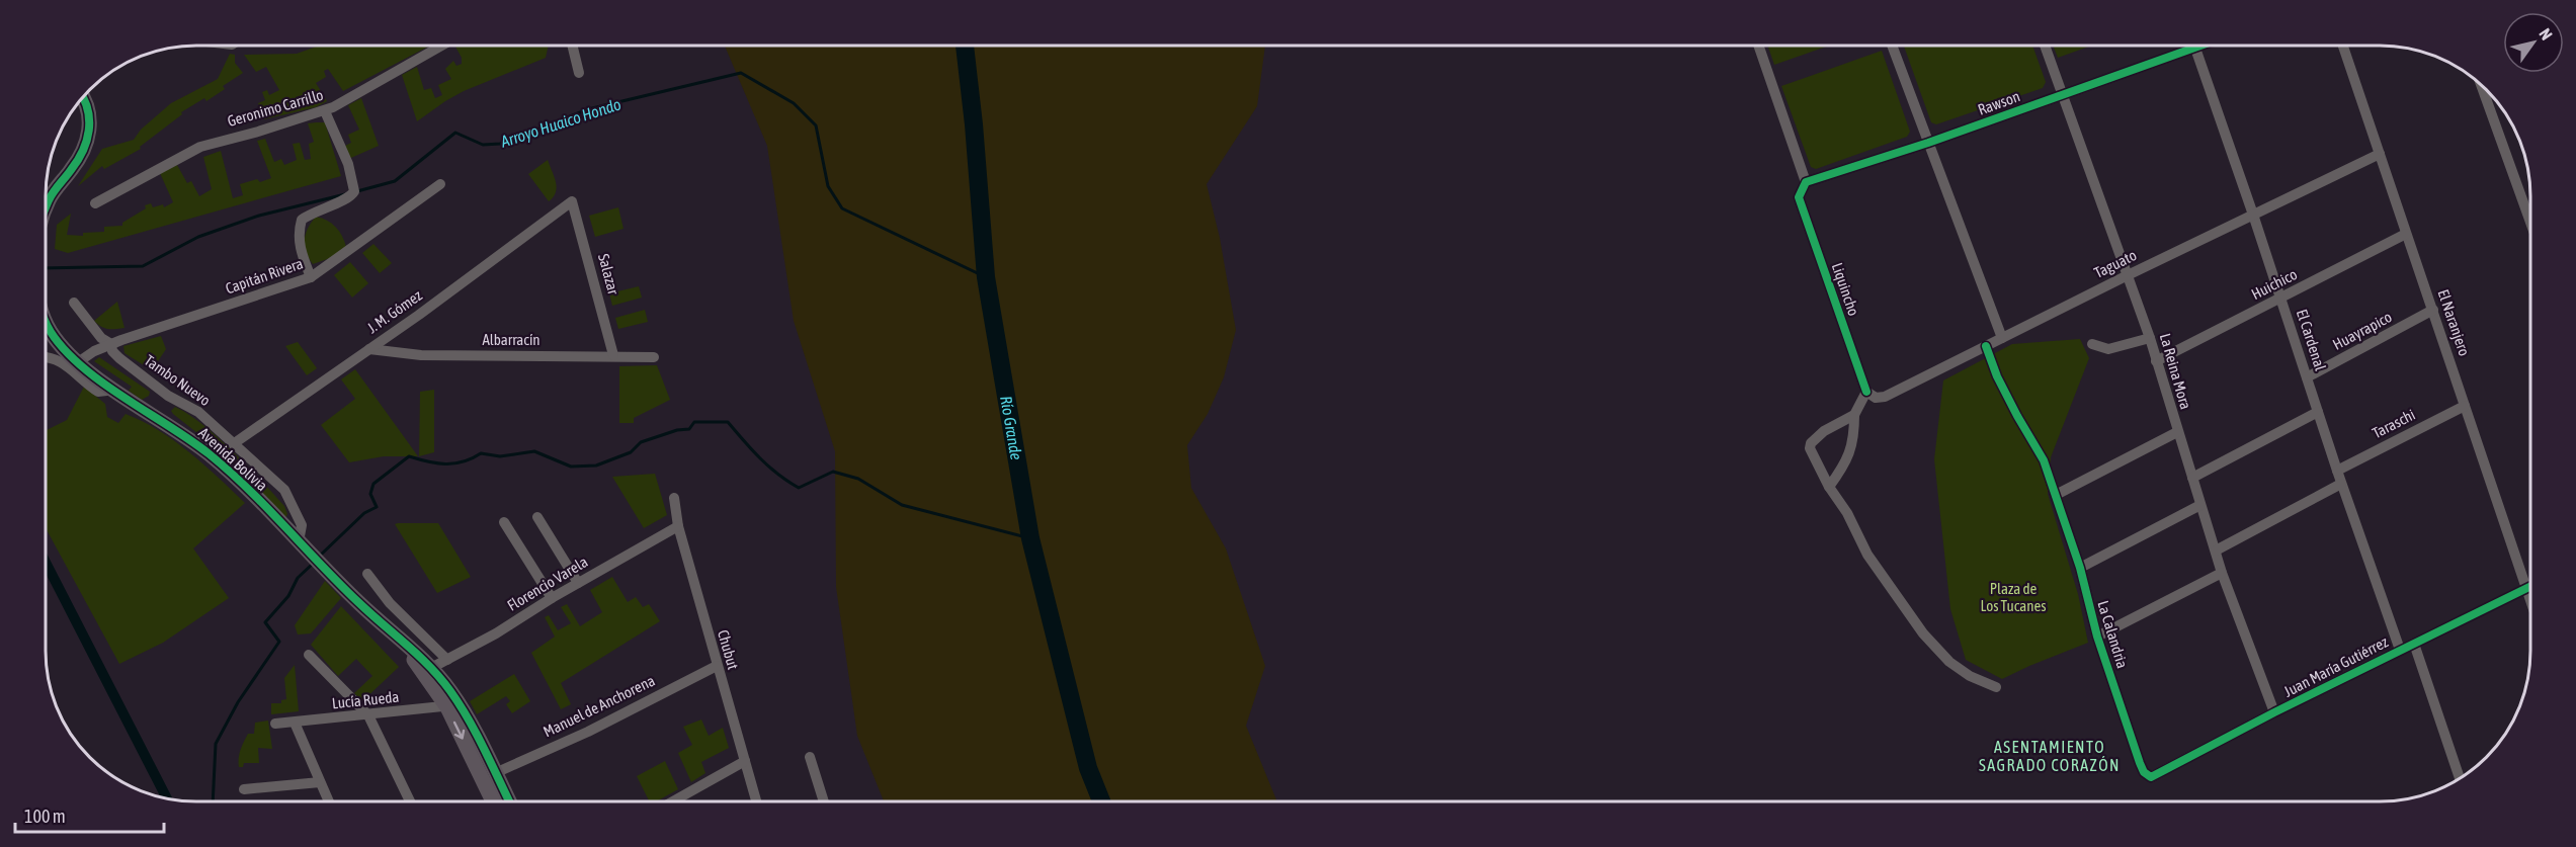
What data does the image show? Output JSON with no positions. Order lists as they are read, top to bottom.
{
  "streets": {
    "street": [
      "Rawson",
      "Geronimo Carrillo",
      "Taguato",
      "Salazar",
      "Capitán Rivera",
      "Huichico",
      "Liquincho",
      "J. M. Gómez",
      "El Naranjero",
      "Huayrapico",
      "Albarracín",
      "El Cardenal",
      "La Reina Mora",
      "Tambo Nuevo",
      "Taraschi",
      "Avenida Bolivia",
      "Florencio Varela",
      "La Calandria",
      "Chubut",
      "Juan María Gutiérrez",
      "Lucía Rueda",
      "Manuel de Anchorena"
    ]
  },
  "crossings": [
    ["Rawson", "Liquincho"],
    ["Rawson", "La Reina Mora"],
    ["Taguato", "Liquincho"],
    ["Taguato", "El Naranjero"],
    ["Taguato", "El Cardenal"],
    ["Taguato", "La Reina Mora"],
    ["Taguato", "La Calandria"],
    ["Salazar", "J. M. Gómez"],
    ["Salazar", "Albarracín"],
    ["Capitán Rivera", "Tambo Nuevo"],
    ["Capitán Rivera", "Avenida Bolivia"],
    ["Huichico", "El Naranjero"],
    ["Huichico", "El Cardenal"],
    ["Huichico", "La Reina Mora"],
    ["J. M. Gómez", "Albarracín"],
    ["J. M. Gómez", "Tambo Nuevo"],
    ["El Naranjero", "Huayrapico"],
    ["El Naranjero", "Taraschi"],
    ["Huayrapico", "El Cardenal"],
    ["El Cardenal", "Taraschi"],
    ["El Cardenal", "Juan María Gutiérrez"],
    ["La Reina Mora", "Juan María Gutiérrez"],
    ["Tambo Nuevo", "Avenida Bolivia"],
    ["Avenida Bolivia", "Florencio Varela"],
    ["Avenida Bolivia", "Lucía Rueda"],
    ["Avenida Bolivia", "Manuel de Anchorena"],
    ["Florencio Varela", "Chubut"],
    ["La Calandria", "Juan María Gutiérrez"],
    ["Chubut", "Manuel de Anchorena"]
  ],
  "districts": ["ASENTAMIENTO SAGRADO CORAZÓN"],
  "water": ["Arroyo Huaico Hondo", "Río Grande"],
  "parks": ["Plaza de Los Tucanes"],
  "scale_bar": "100 m",
  "north": "top right"
}
